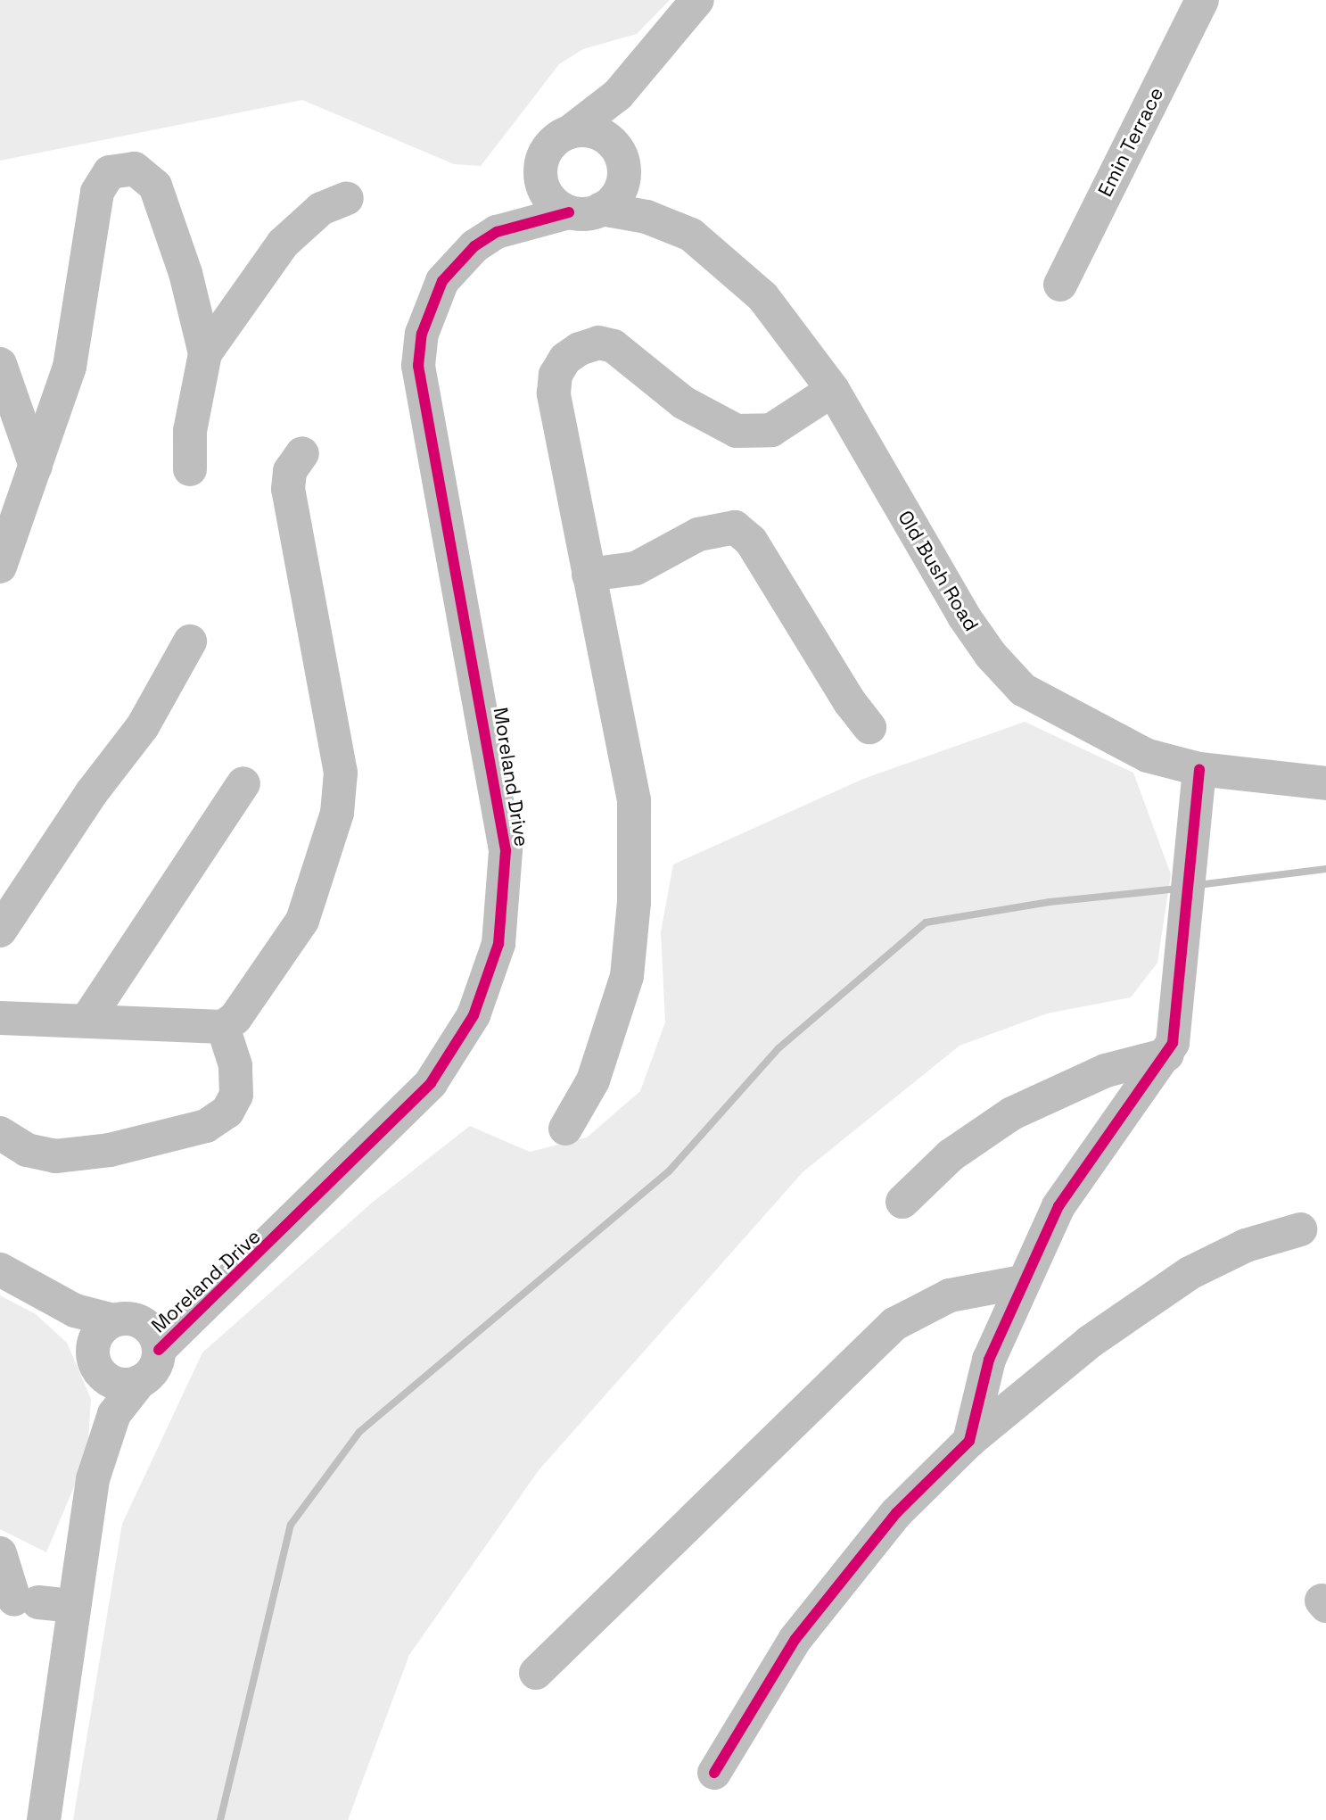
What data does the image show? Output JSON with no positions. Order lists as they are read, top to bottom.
{
  "streets": {
    "street": ["Emin Terrace", "Old Bush Road", "Moreland Drive"]
  },
  "crossings": [
    ["Old Bush Road", "Moreland Drive"]
  ]
}
